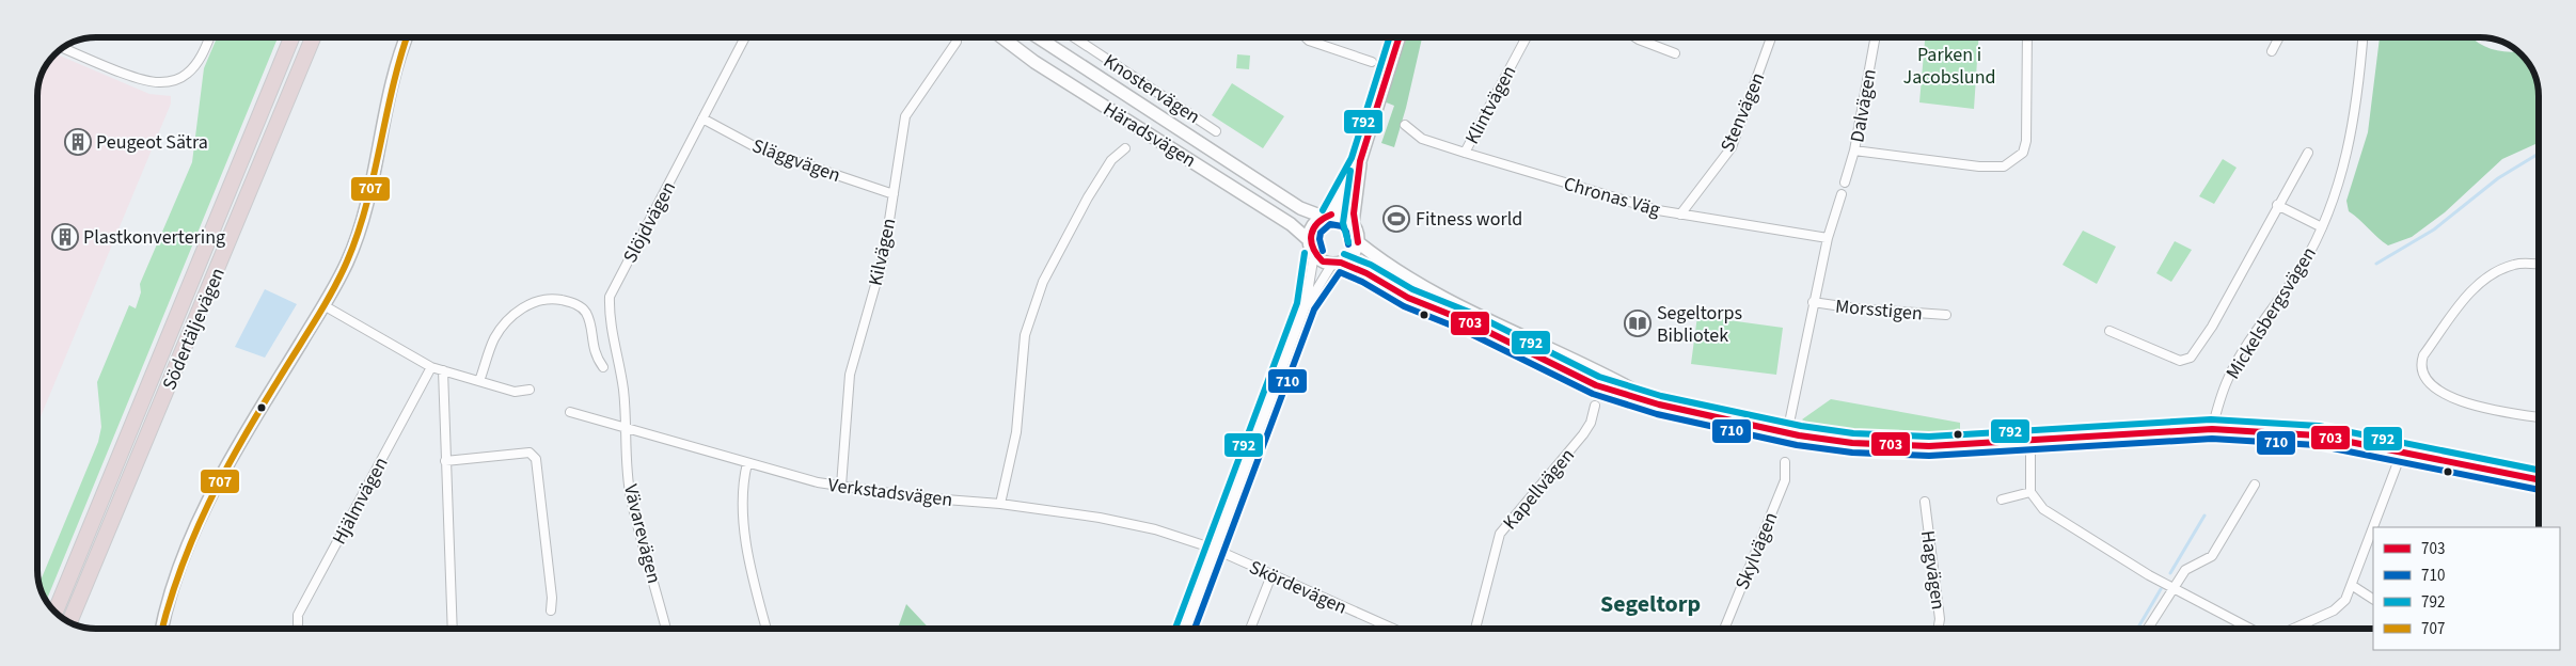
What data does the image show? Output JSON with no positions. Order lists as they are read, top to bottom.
{
  "streets": {
    "highway": ["Södertäljevägen"],
    "street": [
      "Knostervägen",
      "Klintvägen",
      "Dalvägen",
      "Stenvägen",
      "Häradsvägen",
      "Släggvägen",
      "Chronas Väg",
      "Slöjdvägen",
      "Kilvägen",
      "Morsstigen",
      "Mickelsbergsvägen",
      "Kapellvägen",
      "Verkstadsvägen",
      "Hjälmvägen",
      "Vävarevägen",
      "Skylvägen",
      "Hagvägen",
      "Skördevägen"
    ]
  },
  "crossings": [
    ["Klintvägen", "Chronas Väg"],
    ["Stenvägen", "Chronas Väg"],
    ["Släggvägen", "Slöjdvägen"],
    ["Släggvägen", "Kilvägen"],
    ["Slöjdvägen", "Verkstadsvägen"],
    ["Slöjdvägen", "Vävarevägen"],
    ["Kilvägen", "Verkstadsvägen"],
    ["Verkstadsvägen", "Vävarevägen"],
    ["Verkstadsvägen", "Skördevägen"]
  ],
  "districts": ["Segeltorp"],
  "parks": ["Parken i Jacobslund"],
  "places": {
    "building": ["Peugeot Sätra", "Plastkonvertering"],
    "sports": ["Fitness world"],
    "library": ["Segeltorps Bibliotek"]
  },
  "lines": [
    "transit line 703",
    "transit line 792",
    "transit line 707",
    "transit line 710"
  ],
  "legend": [
    "703",
    "710",
    "792",
    "707"
  ]
}
